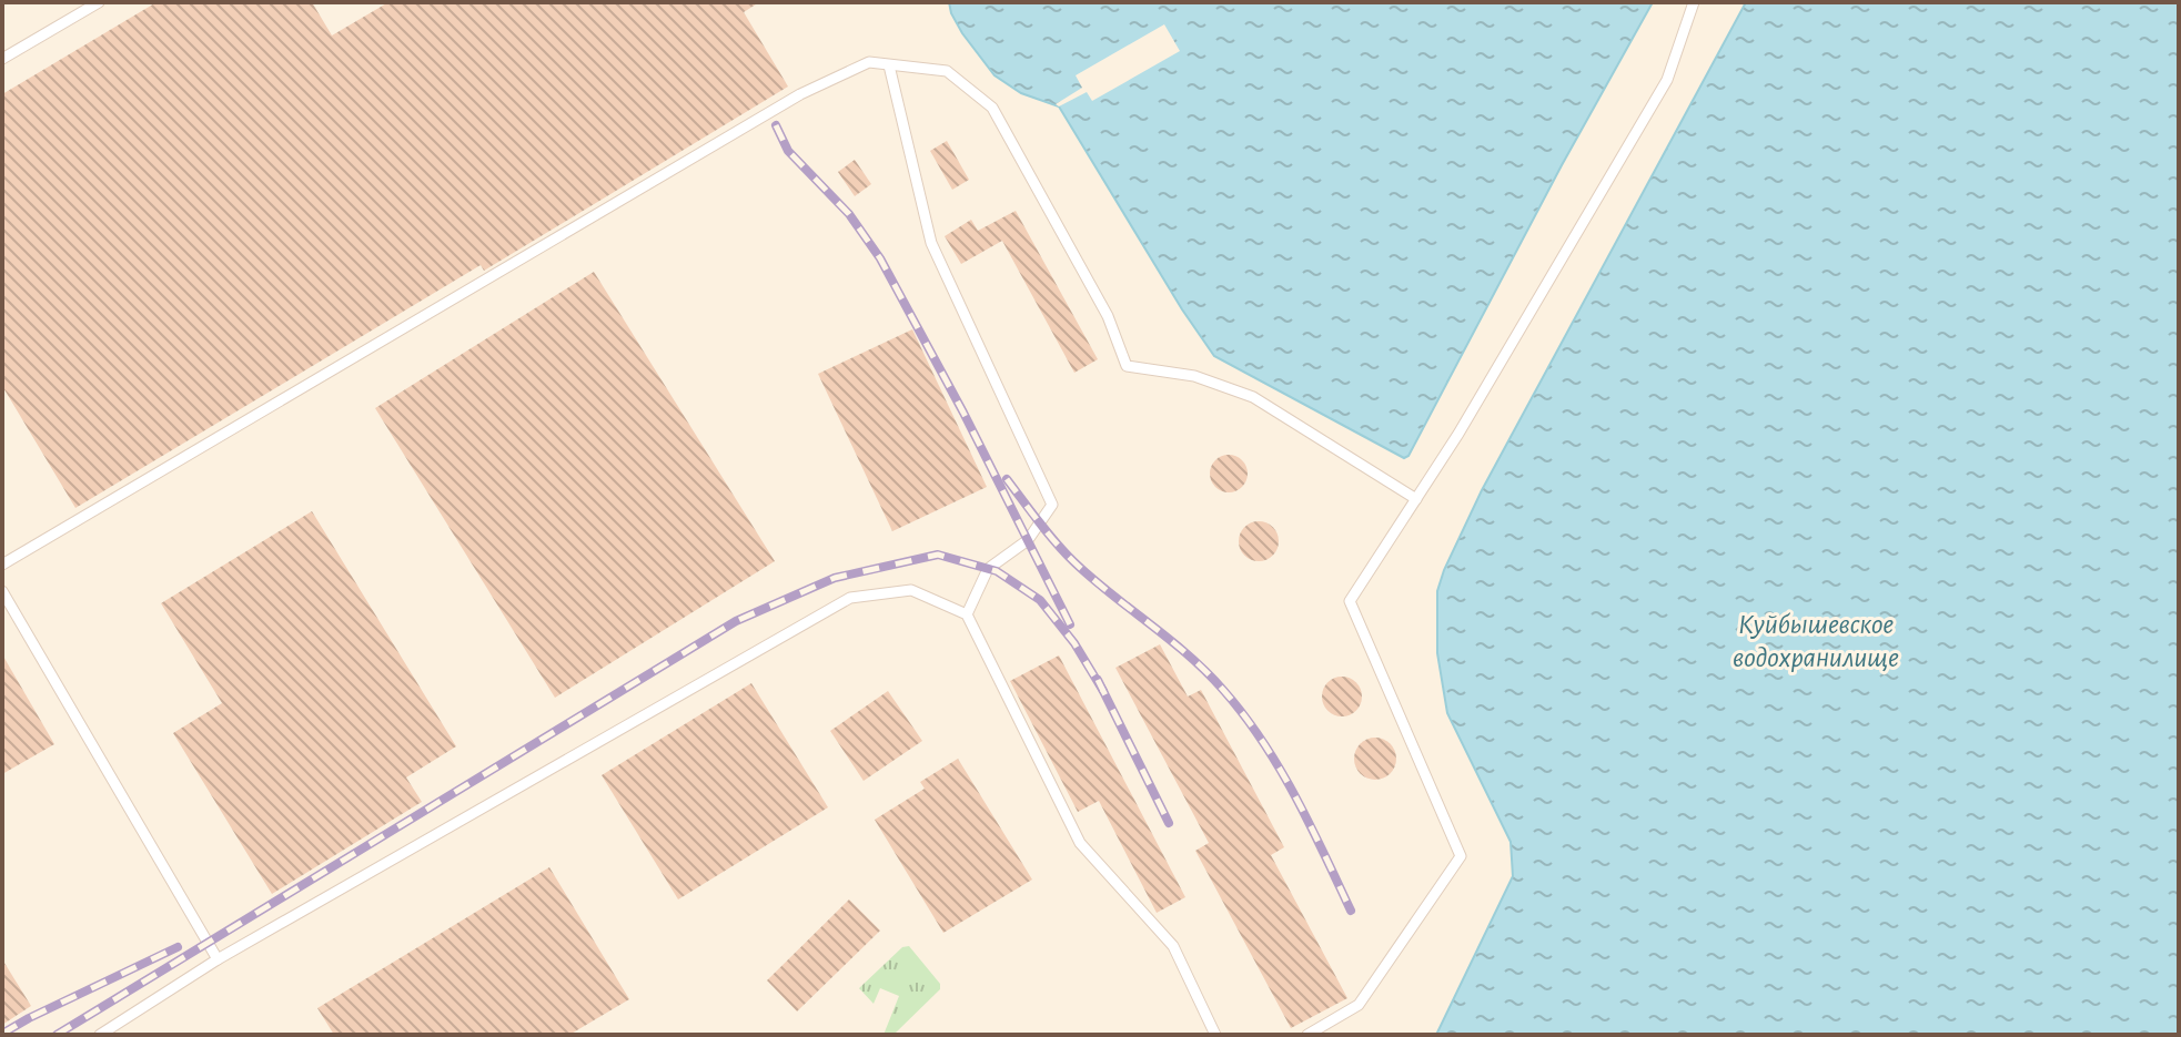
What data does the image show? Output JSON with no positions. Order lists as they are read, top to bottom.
{
  "water": ["Куйбышевское водохранилище"]
}
